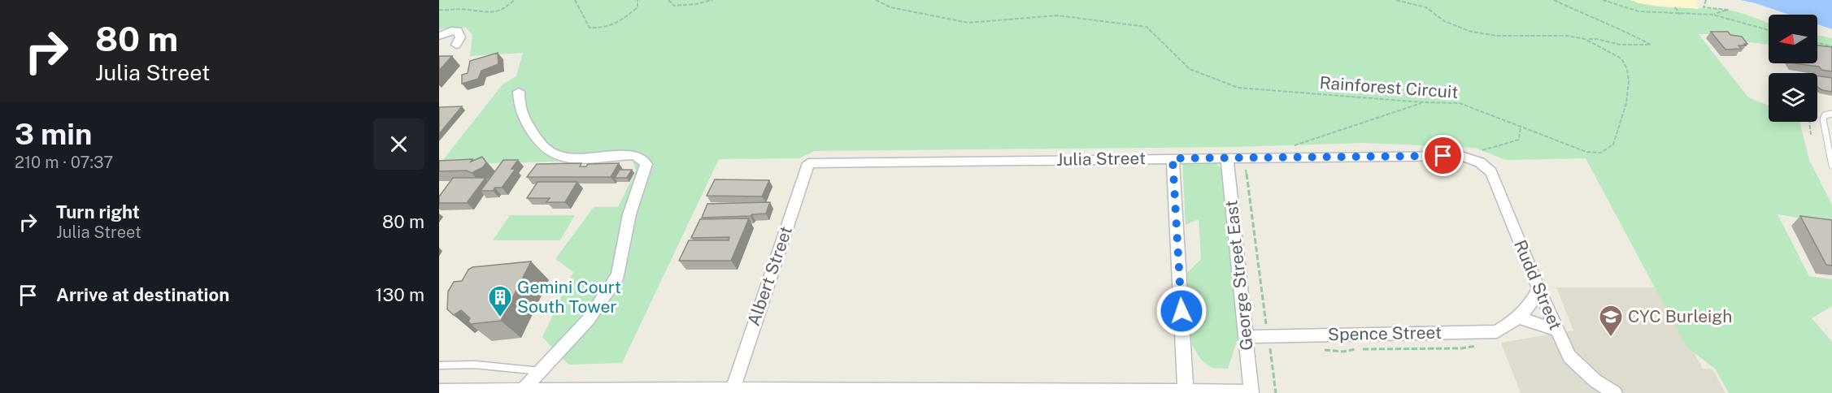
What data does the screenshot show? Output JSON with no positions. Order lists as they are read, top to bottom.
{
  "streets": {
    "street": [
      "Julia Street",
      "George Street East",
      "Albert Street",
      "Rudd Street",
      "Spence Street"
    ],
    "path": ["Rainforest Circuit"]
  },
  "crossings": [
    ["Julia Street", "George Street East"],
    ["Julia Street", "Albert Street"],
    ["Julia Street", "Rudd Street"],
    ["George Street East", "Spence Street"],
    ["Rudd Street", "Spence Street"]
  ],
  "places": {
    "building": ["Gemini Court South Tower"],
    "school or university": ["CYC Burleigh"]
  },
  "north": "left",
  "page": {
    "turn": ["80 m", "Julia Street"],
    "heading": ["3 min", "210 m · 07:37"],
    "list": [
      {
        "name": "Turn right",
        "note": "Julia Street",
        "value": "80 m"
      },
      {
        "name": "Arrive at destination",
        "value": "130 m"
      }
    ]
  }
}
